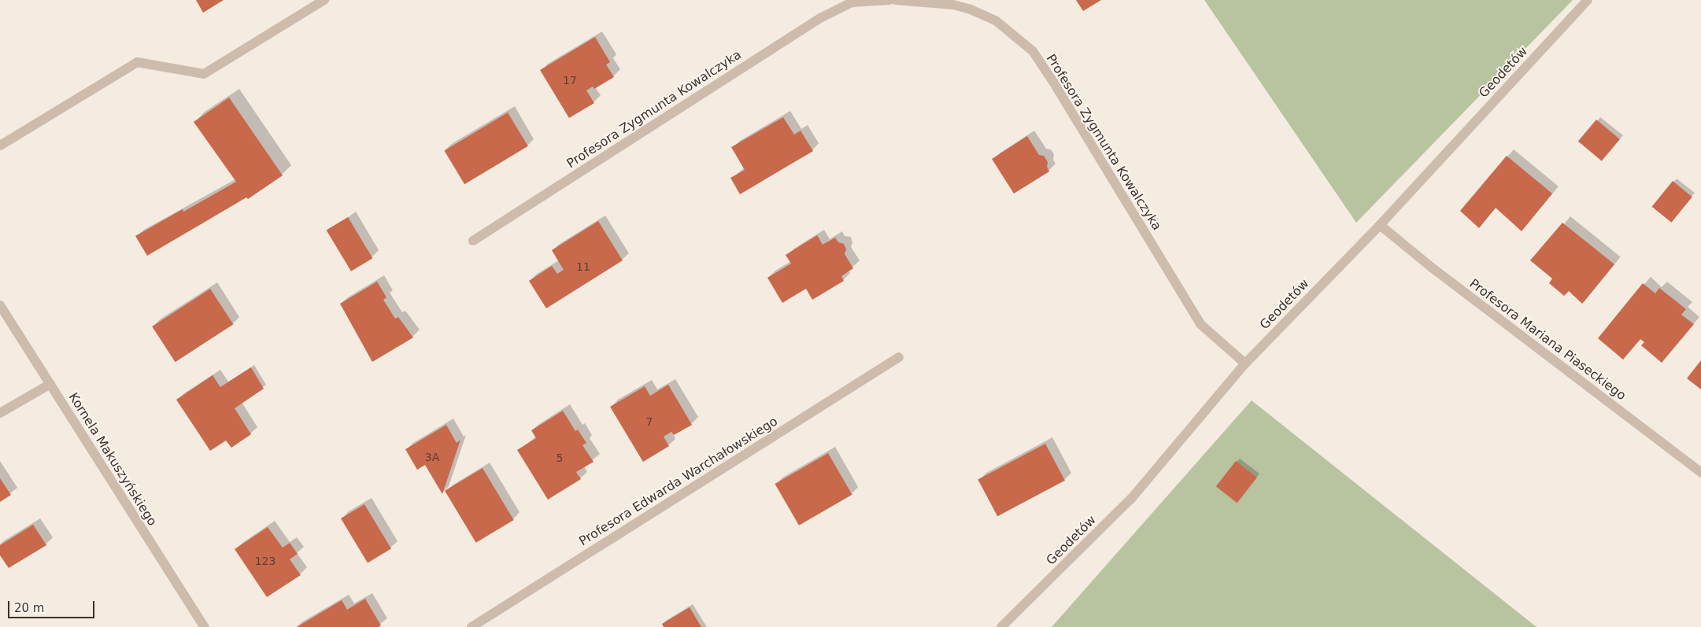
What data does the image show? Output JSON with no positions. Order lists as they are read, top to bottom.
{
  "streets": {
    "street": [
      "Geodetów",
      "Profesora Zygmunta Kowalczyka",
      "Profesora Mariana Piaseckiego",
      "Kornela Makuszyńskiego",
      "Profesora Edwarda Warchałowskiego"
    ]
  },
  "crossings": [
    ["Geodetów", "Profesora Zygmunta Kowalczyka"],
    ["Geodetów", "Profesora Mariana Piaseckiego"]
  ],
  "house_numbers": [
    "17",
    "11",
    "7",
    "3A",
    "5",
    "123"
  ],
  "scale_bar": "20 m"
}
